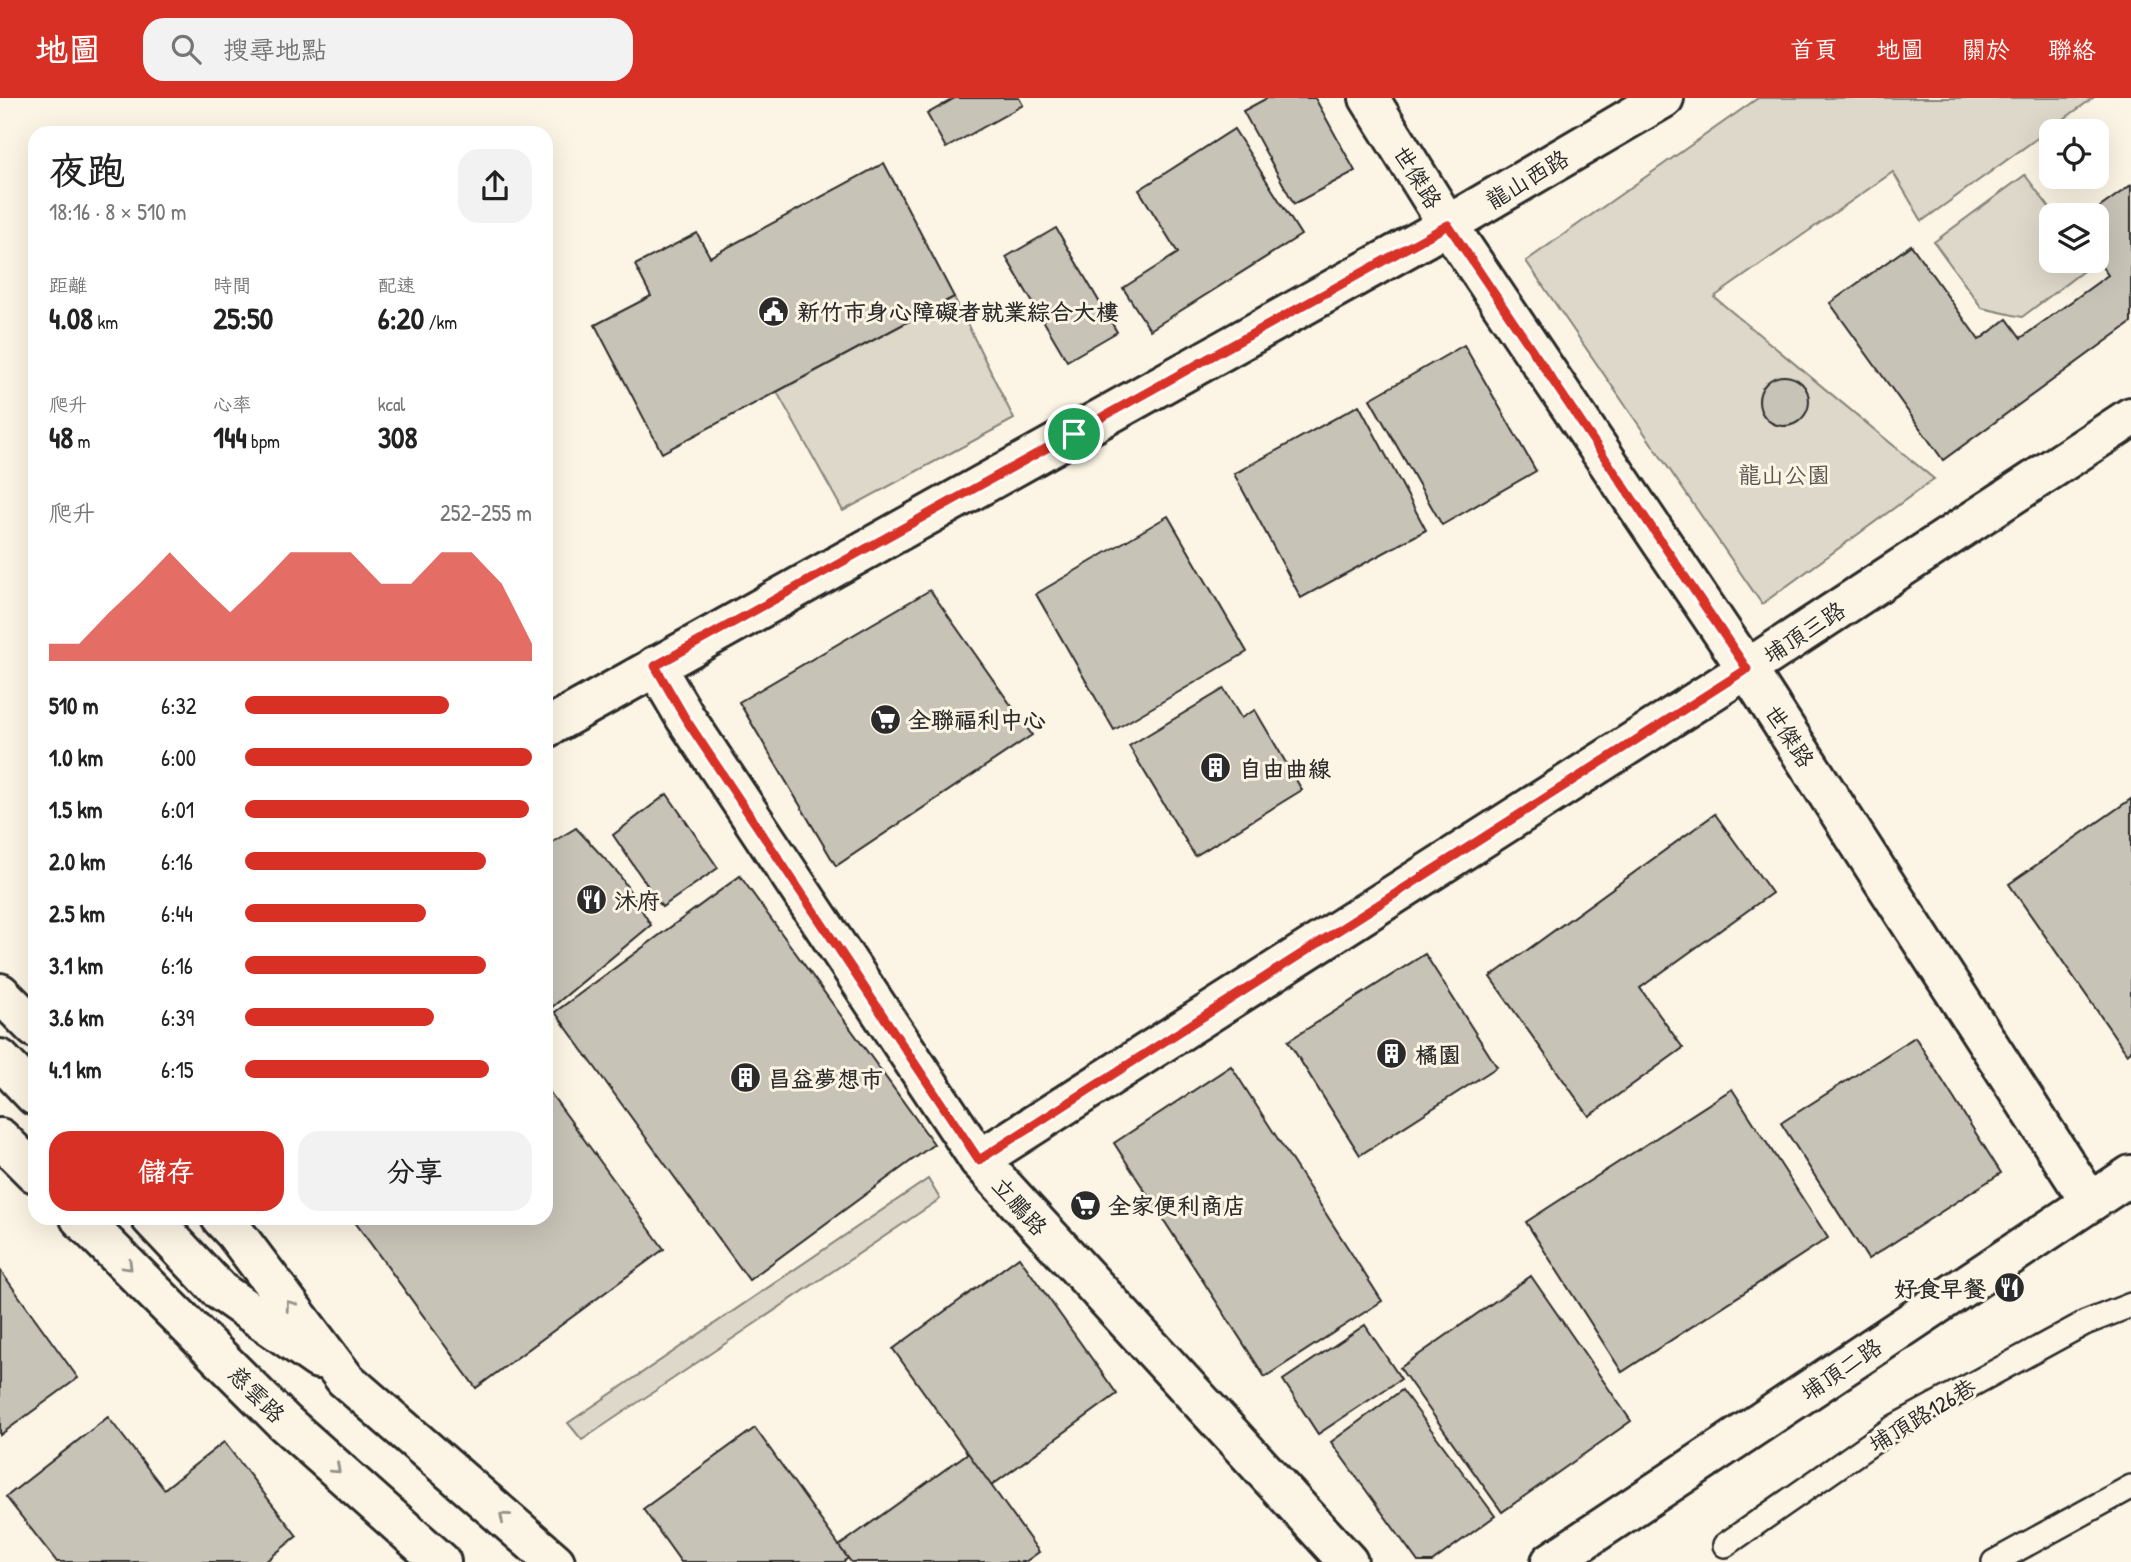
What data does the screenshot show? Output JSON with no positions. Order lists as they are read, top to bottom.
{
  "streets": {
    "street": [
      "世傑路",
      "龍山西路",
      "埔頂三路",
      "立鵬路",
      "埔頂二路",
      "慈雲路"
    ],
    "lane": ["埔頂路126巷"]
  },
  "crossings": [
    ["世傑路", "龍山西路"],
    ["世傑路", "埔頂三路"],
    ["世傑路", "埔頂二路"],
    ["龍山西路", "立鵬路"],
    ["埔頂三路", "立鵬路"]
  ],
  "parks": ["龍山公園"],
  "places": {
    "public building": ["新竹市身心障礙者就業綜合大樓"],
    "supermarket": ["全聯福利中心", "全家便利商店"],
    "building": ["自由曲線", "橘園", "昌益夢想市"],
    "restaurant": ["沐府", "好食早餐"]
  },
  "page": {
    "header": "地圖",
    "search": "搜尋地點",
    "nav": [
      "首頁",
      "地圖",
      "關於",
      "聯絡"
    ],
    "heading": ["夜跑", "18:16 · 8 × 510 m"],
    "stats": [
      ["距離", "4.08 km"],
      ["時間", "25:50"],
      ["配速", "6:20 /km"],
      ["爬升", "48 m"],
      ["心率", "144 bpm"],
      ["kcal", "308"]
    ],
    "chart": ["爬升", "252–255 m"],
    "list": [
      {
        "name": "510 m",
        "note": "6:32"
      },
      {
        "name": "1.0 km",
        "note": "6:00"
      },
      {
        "name": "1.5 km",
        "note": "6:01"
      },
      {
        "name": "2.0 km",
        "note": "6:16"
      },
      {
        "name": "2.5 km",
        "note": "6:44"
      },
      {
        "name": "3.1 km",
        "note": "6:16"
      },
      {
        "name": "3.6 km",
        "note": "6:39"
      },
      {
        "name": "4.1 km",
        "note": "6:15"
      }
    ],
    "buttons": ["儲存", "分享"]
  }
}
